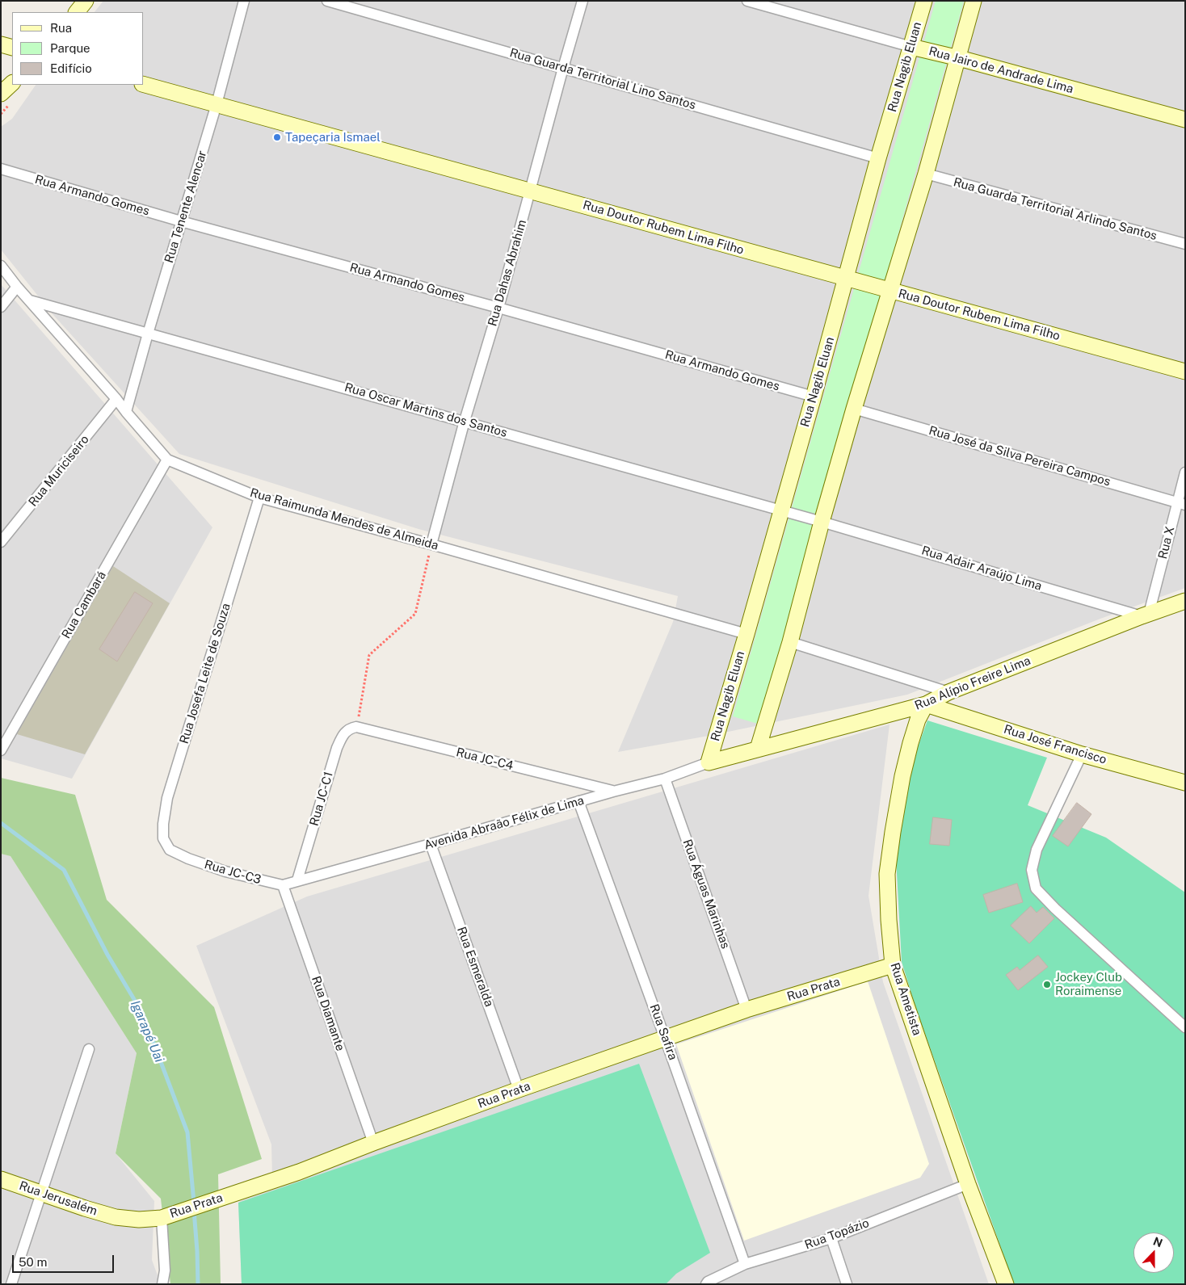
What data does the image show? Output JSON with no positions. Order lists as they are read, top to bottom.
{
  "streets": {
    "street": [
      "Rua Nagib Eluan",
      "Rua Jairo de Andrade Lima",
      "Rua Guarda Territorial Lino Santos",
      "Rua Armando Gomes",
      "Rua Tenente Alencar",
      "Rua Guarda Territorial Arlindo Santos",
      "Rua Doutor Rubem Lima Filho",
      "Rua Dahas Abrahim",
      "Rua Oscar Martins dos Santos",
      "Rua José da Silva Pereira Campos",
      "Rua Muriciseiro",
      "Rua Raimunda Mendes de Almeida",
      "Rua X",
      "Rua Adair Araújo Lima",
      "Rua Cambará",
      "Rua Josefa Leite de Souza",
      "Rua Alípio Freire Lima",
      "Rua José Francisco",
      "Rua JC-C4",
      "Rua JC-C1",
      "Avenida Abraão Félix de Lima",
      "Rua JC-C3",
      "Rua Águas Marinhas",
      "Rua Esmeralda",
      "Rua Prata",
      "Rua Ametista",
      "Rua Diamante",
      "Rua Safira",
      "Rua Jerusalém",
      "Rua Topázio"
    ]
  },
  "crossings": [
    ["Rua Nagib Eluan", "Rua Jairo de Andrade Lima"],
    ["Rua Nagib Eluan", "Rua Guarda Territorial Lino Santos"],
    ["Rua Nagib Eluan", "Rua Armando Gomes"],
    ["Rua Nagib Eluan", "Rua Doutor Rubem Lima Filho"],
    ["Rua Nagib Eluan", "Rua Oscar Martins dos Santos"],
    ["Rua Nagib Eluan", "Rua Raimunda Mendes de Almeida"],
    ["Rua Nagib Eluan", "Rua Alípio Freire Lima"],
    ["Rua Nagib Eluan", "Avenida Abraão Félix de Lima"],
    ["Rua Guarda Territorial Lino Santos", "Rua Dahas Abrahim"],
    ["Rua Armando Gomes", "Rua Tenente Alencar"],
    ["Rua Armando Gomes", "Rua Dahas Abrahim"],
    ["Rua Tenente Alencar", "Rua Doutor Rubem Lima Filho"],
    ["Rua Tenente Alencar", "Rua Oscar Martins dos Santos"],
    ["Rua Tenente Alencar", "Rua Raimunda Mendes de Almeida"],
    ["Rua Doutor Rubem Lima Filho", "Rua Dahas Abrahim"],
    ["Rua Dahas Abrahim", "Rua Oscar Martins dos Santos"],
    ["Rua Dahas Abrahim", "Rua Raimunda Mendes de Almeida"],
    ["Rua Oscar Martins dos Santos", "Rua Raimunda Mendes de Almeida"],
    ["Rua Oscar Martins dos Santos", "Rua Adair Araújo Lima"],
    ["Rua José da Silva Pereira Campos", "Rua X"],
    ["Rua Muriciseiro", "Rua Raimunda Mendes de Almeida"],
    ["Rua Raimunda Mendes de Almeida", "Rua Cambará"],
    ["Rua Raimunda Mendes de Almeida", "Rua Josefa Leite de Souza"],
    ["Rua X", "Rua Adair Araújo Lima"],
    ["Rua X", "Rua Alípio Freire Lima"],
    ["Rua Adair Araújo Lima", "Rua Alípio Freire Lima"],
    ["Rua Josefa Leite de Souza", "Rua JC-C3"],
    ["Rua Alípio Freire Lima", "Rua José Francisco"],
    ["Rua Alípio Freire Lima", "Avenida Abraão Félix de Lima"],
    ["Rua Alípio Freire Lima", "Rua Ametista"],
    ["Rua José Francisco", "Rua Ametista"],
    ["Rua JC-C4", "Rua JC-C1"],
    ["Rua JC-C4", "Avenida Abraão Félix de Lima"],
    ["Rua JC-C1", "Avenida Abraão Félix de Lima"],
    ["Avenida Abraão Félix de Lima", "Rua Águas Marinhas"],
    ["Avenida Abraão Félix de Lima", "Rua Esmeralda"],
    ["Avenida Abraão Félix de Lima", "Rua Safira"],
    ["Rua JC-C3", "Rua Diamante"],
    ["Rua Águas Marinhas", "Rua Prata"],
    ["Rua Esmeralda", "Rua Prata"],
    ["Rua Prata", "Rua Ametista"],
    ["Rua Prata", "Rua Diamante"],
    ["Rua Prata", "Rua Safira"],
    ["Rua Prata", "Rua Jerusalém"],
    ["Rua Ametista", "Rua Topázio"],
    ["Rua Safira", "Rua Topázio"]
  ],
  "water": ["Igarapé Uai"],
  "places": ["Tapeçaria Ismael", "Jockey Club Roraimense"],
  "legend": ["Rua", "Parque", "Edifício"],
  "scale_bar": "50 m",
  "north": "top"
}
